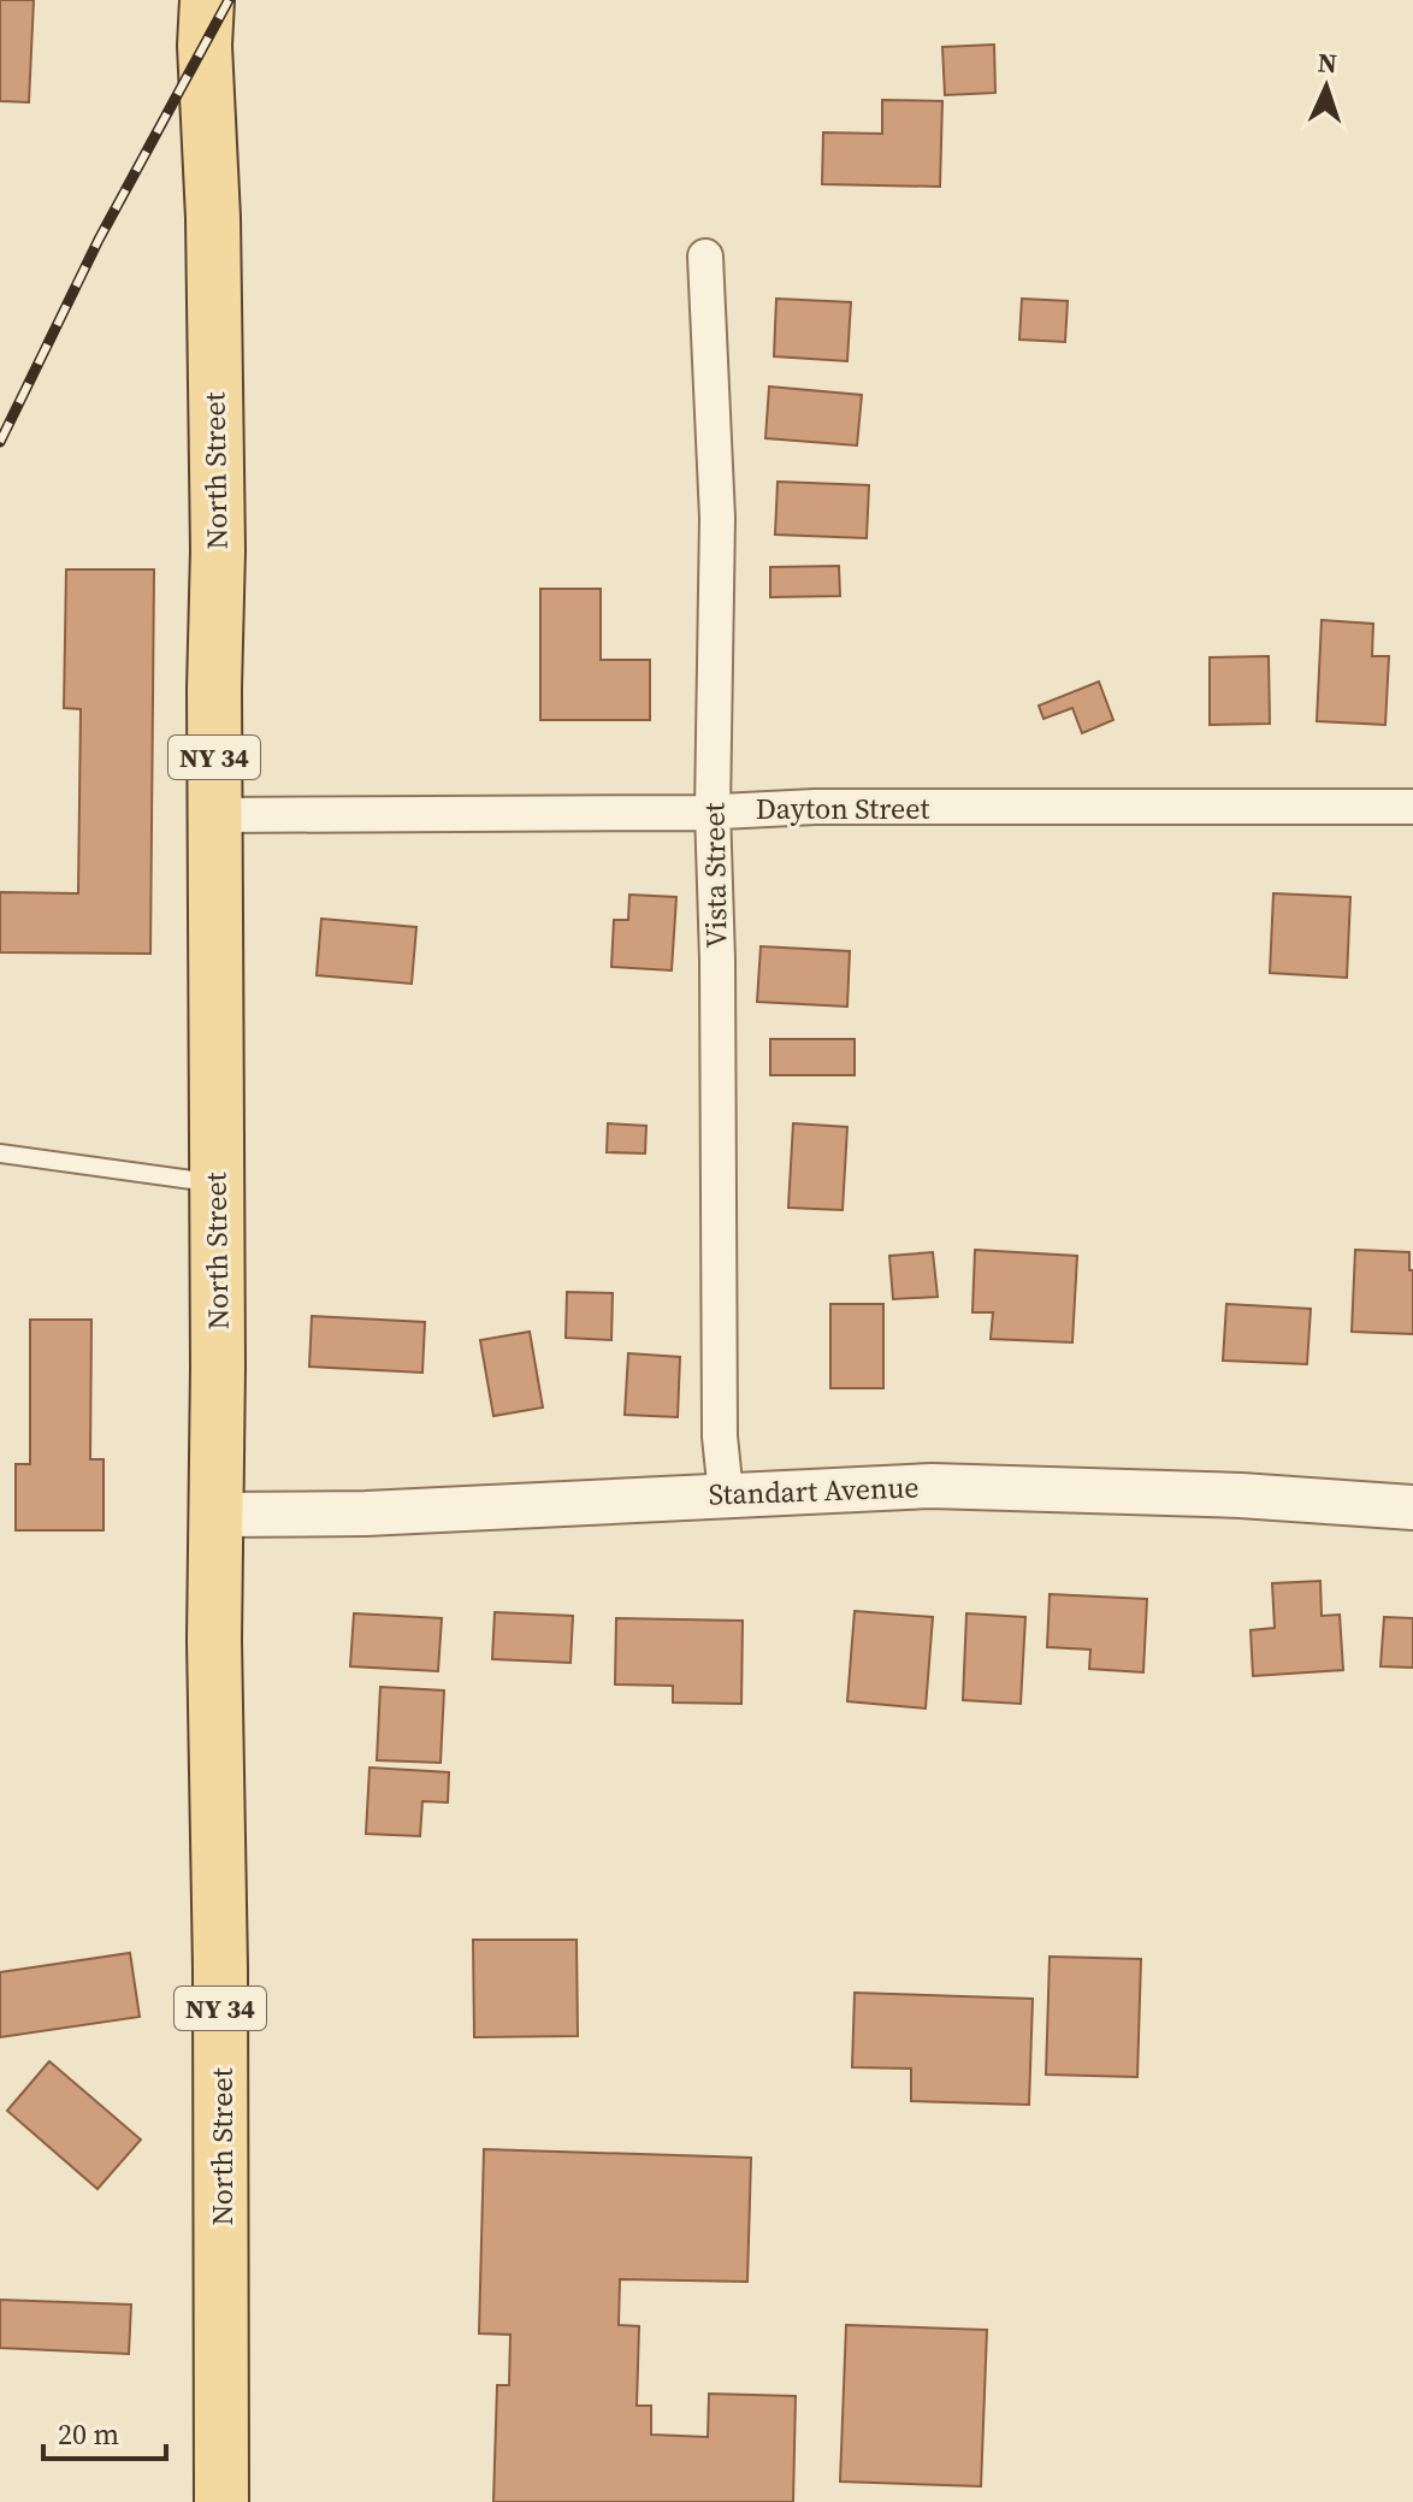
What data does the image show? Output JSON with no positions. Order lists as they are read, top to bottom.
{
  "streets": {
    "main road": ["North Street", "NY 34"],
    "street": ["Dayton Street", "Vista Street", "Standart Avenue"]
  },
  "crossings": [
    ["North Street", "Dayton Street"],
    ["North Street", "Standart Avenue"],
    ["Dayton Street", "Vista Street"],
    ["Vista Street", "Standart Avenue"]
  ],
  "scale_bar": "20 m",
  "north": "top"
}
